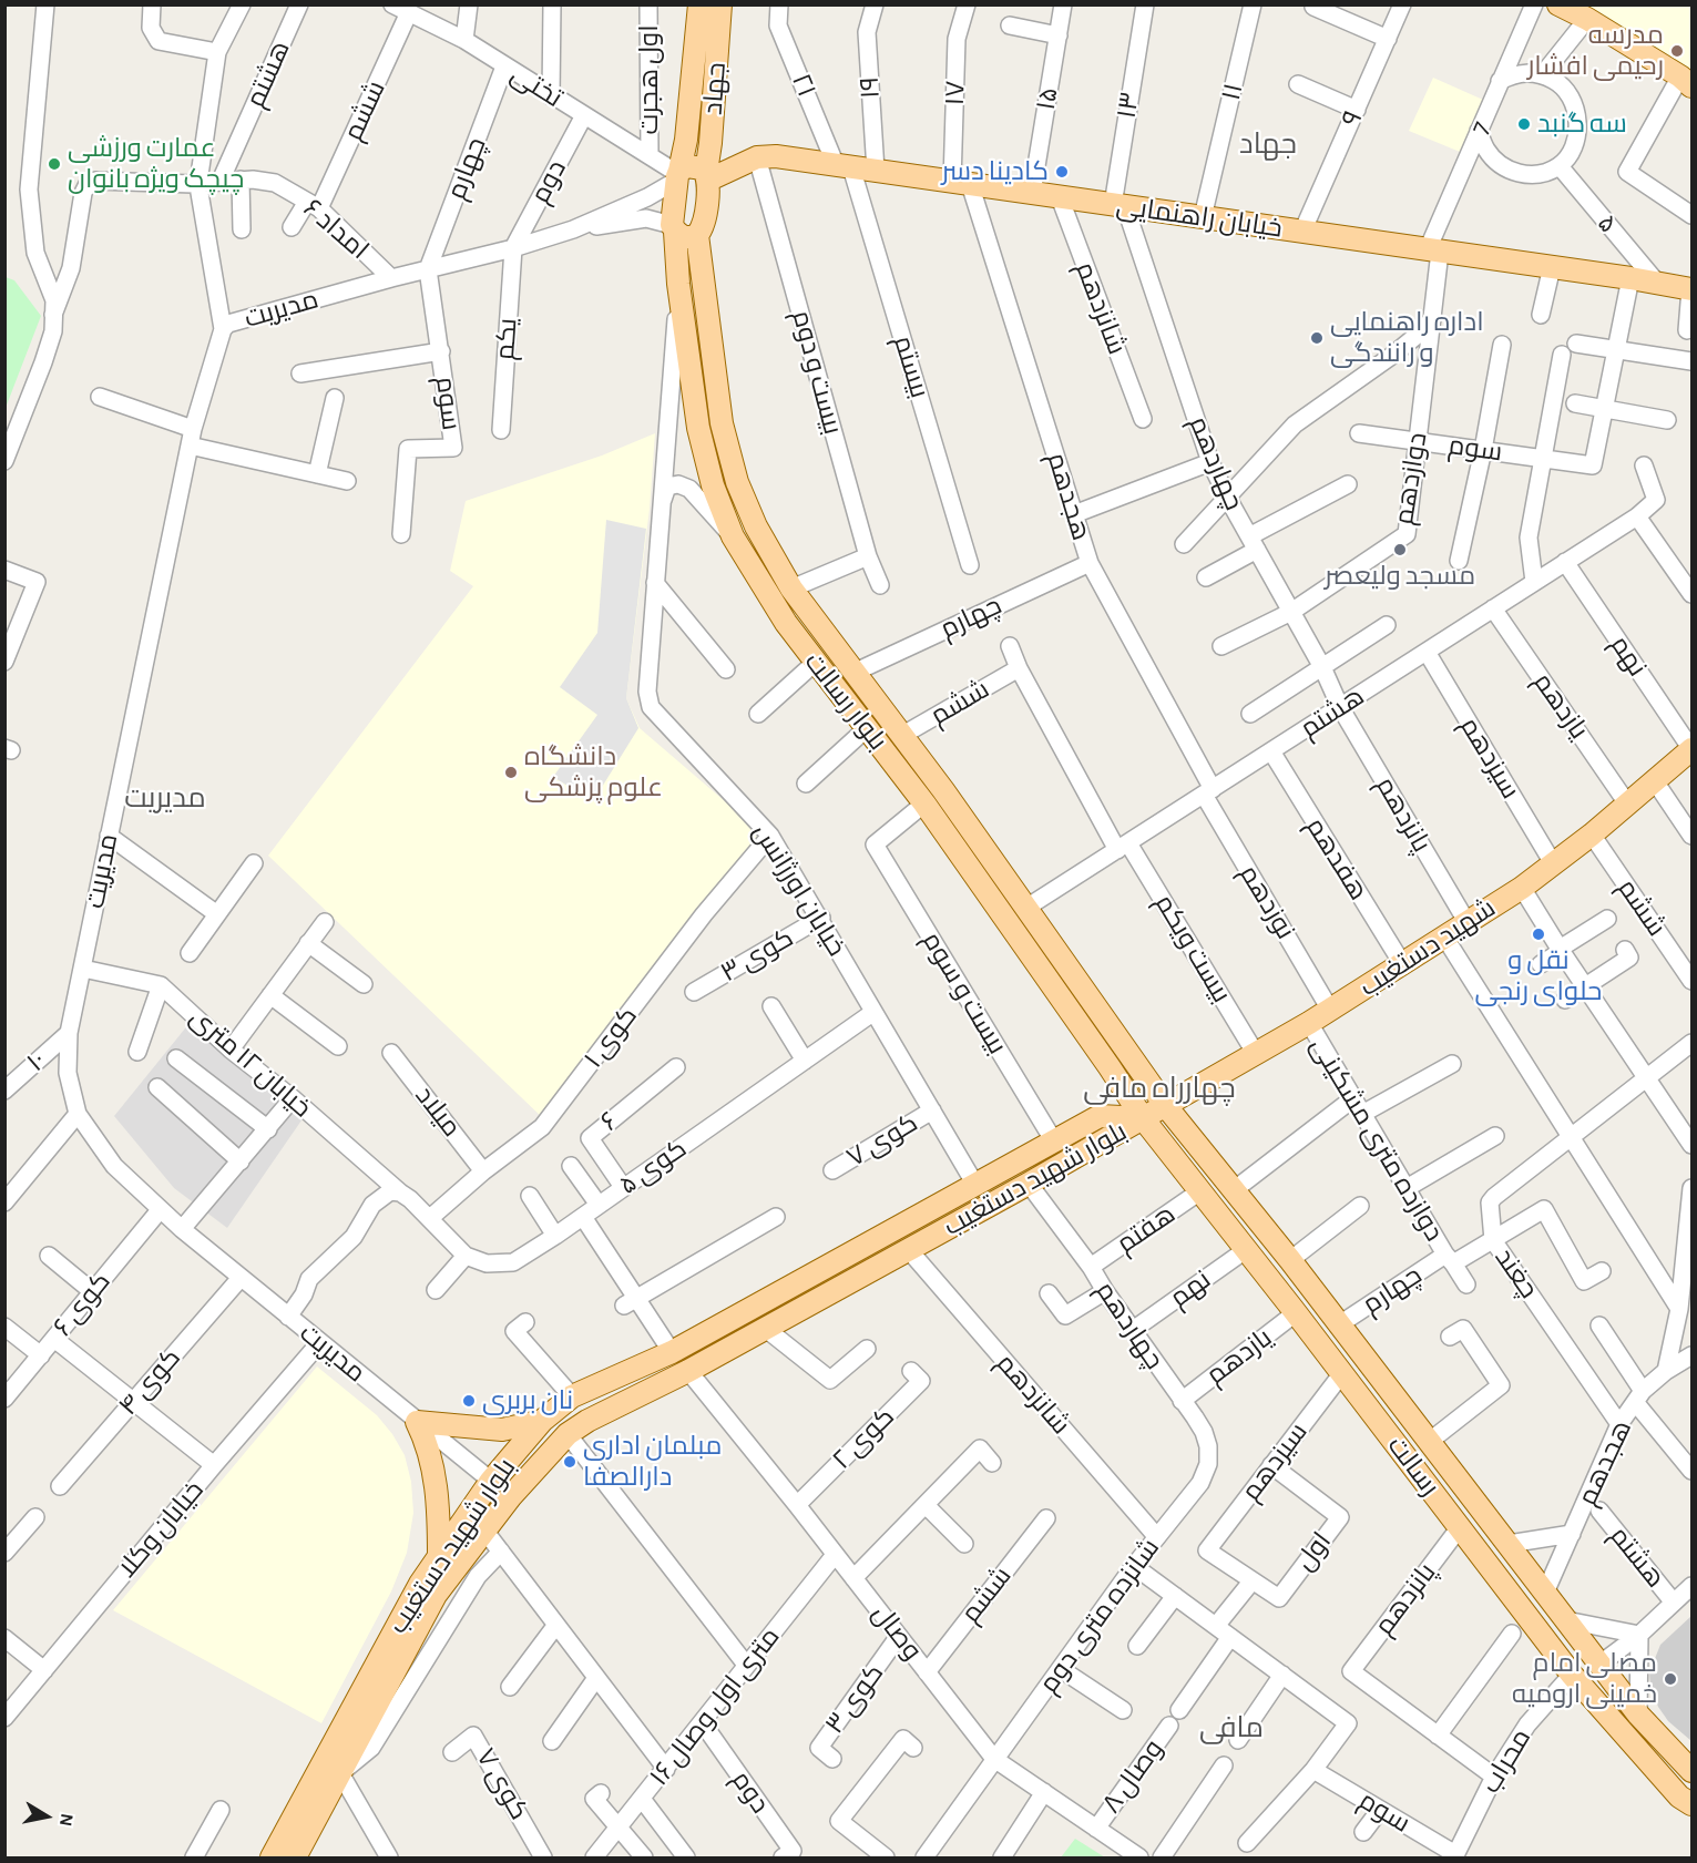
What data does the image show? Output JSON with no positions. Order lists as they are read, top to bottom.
{
  "streets": {
    "main road": [
      "جهاد",
      "خیابان راهنمایی",
      "بلوار رسالت",
      "شهید دستغیب",
      "بلوار شهید دستغیب",
      "رسالت"
    ],
    "street": [
      "هشتم",
      "اول هجرت",
      "۲۱",
      "تختی",
      "۱۹",
      "۱۱",
      "۱۷",
      "۱۵",
      "۱۳",
      "ششم",
      "۹",
      "7",
      "چهارم",
      "دوم",
      "۵",
      "امداد ۶",
      "شانزدهم",
      "مدیریت",
      "یکم",
      "بیستم",
      "بیست و دوم",
      "سوم",
      "چهاردهم",
      "دوازدهم",
      "هجدهم",
      "نهم",
      "یازدهم",
      "سیزدهم",
      "پانزدهم",
      "هفدهم",
      "خیابان اورژانس",
      "نوزدهم",
      "بیست ویکم",
      "کوی ۳",
      "بیست و سوم",
      "کوی ۱",
      "۱۰",
      "خیابان ۱۲ متری",
      "میلاد",
      "۶",
      "دوازده متری مشکینی",
      "کوی ۷",
      "کوی ۵",
      "هفتم",
      "چغند",
      "کوی ۶",
      "کوی ۴",
      "کوی ۲",
      "خیابان وکلا",
      "اول",
      "شانزده متری دوم",
      "وصال",
      "۱۶ متری اول وصال",
      "محراب",
      "وصال ۸"
    ]
  },
  "crossings": [
    ["هشتم", "امداد ۶"],
    ["هشتم", "چهاردهم"],
    ["هشتم", "هجدهم"],
    ["هشتم", "نهم"],
    ["هشتم", "بلوار رسالت"],
    ["هشتم", "یازدهم"],
    ["هشتم", "سیزدهم"],
    ["هشتم", "پانزدهم"],
    ["هشتم", "هفدهم"],
    ["هشتم", "نوزدهم"],
    ["هشتم", "بیست ویکم"],
    ["اول هجرت", "تختی"],
    ["۲۱", "خیابان راهنمایی"],
    ["۲۱", "بیستم"],
    ["تختی", "جهاد"],
    ["تختی", "ششم"],
    ["تختی", "چهارم"],
    ["تختی", "دوم"],
    ["تختی", "مدیریت"],
    ["۱۹", "خیابان راهنمایی"],
    ["جهاد", "خیابان راهنمایی"],
    ["جهاد", "مدیریت"],
    ["جهاد", "بلوار رسالت"],
    ["۱۱", "خیابان راهنمایی"],
    ["۱۷", "خیابان راهنمایی"],
    ["۱۷", "هجدهم"],
    ["۱۵", "خیابان راهنمایی"],
    ["۱۳", "خیابان راهنمایی"],
    ["۱۳", "چهاردهم"],
    ["ششم", "امداد ۶"],
    ["ششم", "بلوار رسالت"],
    ["ششم", "شهید دستغیب"],
    ["ششم", "بیست ویکم"],
    ["ششم", "وصال"],
    ["۹", "خیابان راهنمایی"],
    ["7", "خیابان راهنمایی"],
    ["7", "۵"],
    ["7", "دوازدهم"],
    ["چهارم", "مدیریت"],
    ["چهارم", "سوم"],
    ["چهارم", "هجدهم"],
    ["چهارم", "بلوار رسالت"],
    ["چهارم", "دوازده متری مشکینی"],
    ["چهارم", "چغند"],
    ["چهارم", "رسالت"],
    ["دوم", "مدیریت"],
    ["دوم", "یکم"],
    ["دوم", "۱۶ متری اول وصال"],
    ["خیابان راهنمایی", "۵"],
    ["خیابان راهنمایی", "شانزدهم"],
    ["خیابان راهنمایی", "بیستم"],
    ["خیابان راهنمایی", "بیست و دوم"],
    ["خیابان راهنمایی", "چهاردهم"],
    ["خیابان راهنمایی", "دوازدهم"],
    ["خیابان راهنمایی", "هجدهم"],
    ["امداد ۶", "مدیریت"],
    ["شانزدهم", "بلوار شهید دستغیب"],
    ["شانزدهم", "شانزده متری دوم"],
    ["مدیریت", "یکم"],
    ["مدیریت", "سوم"],
    ["مدیریت", "بلوار رسالت"],
    ["مدیریت", "۱۰"],
    ["مدیریت", "بلوار شهید دستغیب"],
    ["مدیریت", "کوی ۶"],
    ["مدیریت", "کوی ۴"],
    ["مدیریت", "خیابان وکلا"],
    ["سوم", "دوازدهم"],
    ["سوم", "محراب"],
    ["چهاردهم", "دوازدهم"],
    ["چهاردهم", "نهم"],
    ["چهاردهم", "یازدهم"],
    ["چهاردهم", "پانزدهم"],
    ["چهاردهم", "بلوار شهید دستغیب"],
    ["چهاردهم", "هفتم"],
    ["چهاردهم", "شانزده متری دوم"],
    ["هجدهم", "نوزدهم"],
    ["هجدهم", "چغند"],
    ["هجدهم", "رسالت"],
    ["نهم", "شهید دستغیب"],
    ["نهم", "رسالت"],
    ["بلوار رسالت", "خیابان اورژانس"],
    ["بلوار رسالت", "شهید دستغیب"],
    ["بلوار رسالت", "بیست و سوم"],
    ["بلوار رسالت", "بلوار شهید دستغیب"],
    ["بلوار رسالت", "رسالت"],
    ["یازدهم", "شهید دستغیب"],
    ["یازدهم", "رسالت"],
    ["سیزدهم", "شهید دستغیب"],
    ["سیزدهم", "رسالت"],
    ["سیزدهم", "اول"],
    ["پانزدهم", "شهید دستغیب"],
    ["پانزدهم", "رسالت"],
    ["هفدهم", "شهید دستغیب"],
    ["خیابان اورژانس", "کوی ۳"],
    ["خیابان اورژانس", "کوی ۱"],
    ["خیابان اورژانس", "کوی ۷"],
    ["خیابان اورژانس", "کوی ۵"],
    ["خیابان اورژانس", "بلوار شهید دستغیب"],
    ["نوزدهم", "شهید دستغیب"],
    ["شهید دستغیب", "بیست ویکم"],
    ["شهید دستغیب", "دوازده متری مشکینی"],
    ["شهید دستغیب", "بلوار شهید دستغیب"],
    ["شهید دستغیب", "رسالت"],
    ["کوی ۳", "وصال"],
    ["بیست و سوم", "بلوار شهید دستغیب"],
    ["کوی ۱", "خیابان ۱۲ متری"],
    ["کوی ۱", "میلاد"],
    ["۶", "کوی ۵"],
    ["بلوار شهید دستغیب", "رسالت"],
    ["بلوار شهید دستغیب", "وصال"],
    ["هفتم", "رسالت"],
    ["کوی ۲", "وصال"],
    ["رسالت", "محراب"],
    ["شانزده متری دوم", "وصال"],
    ["وصال", "۱۶ متری اول وصال"],
    ["وصال", "وصال ۸"]
  ],
  "districts": [
    "جهاد",
    "مدیریت",
    "چهارراه مافی",
    "مافی"
  ],
  "places": [
    "مدرسه رحیمی افشار",
    "سه گنبد",
    "عمارت ورزشی چیچک ویژه بانوان",
    "کادینا دسر",
    "اداره راهنمایی و رانندگی",
    "مسجد ولیعصر",
    "دانشگاه علوم پزشکی",
    "نقل و حلوای رنجی",
    "نان بربری",
    "مبلمان اداری دارالصفا",
    "مصلی امام خمینی ارومیه"
  ],
  "north": "right"
}
